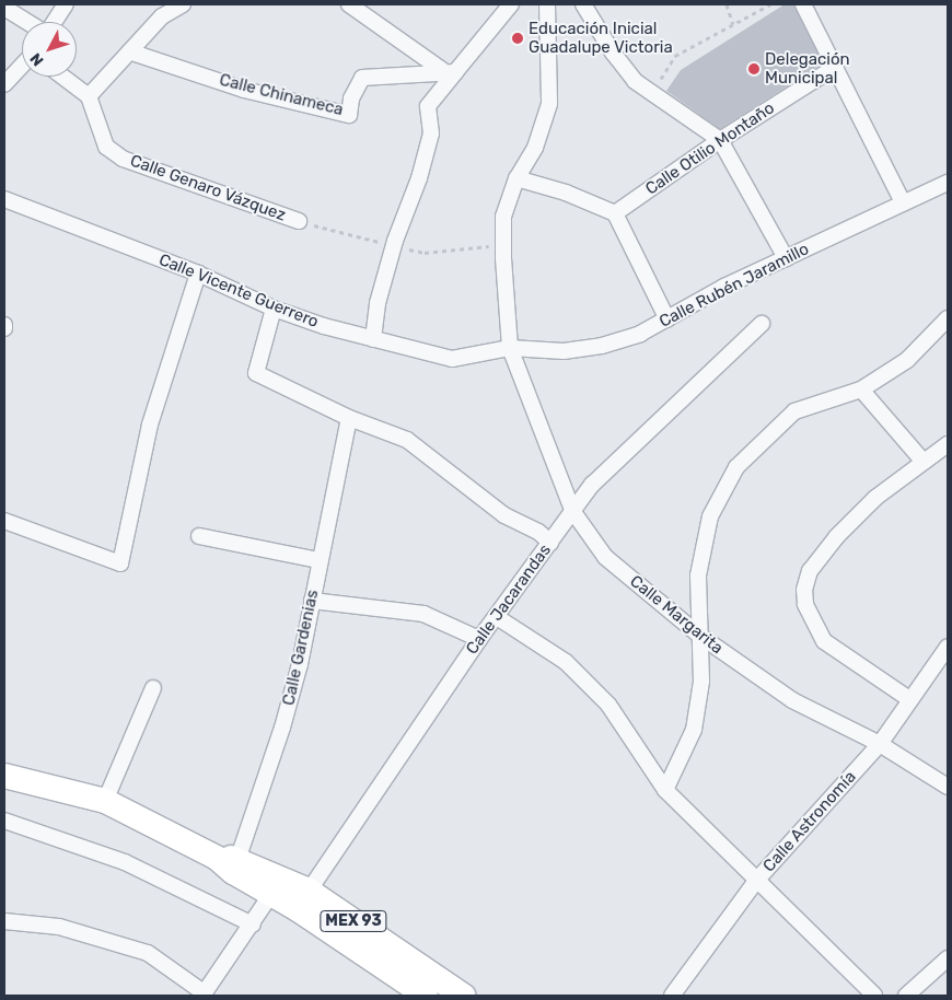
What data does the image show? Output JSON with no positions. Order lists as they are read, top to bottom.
{
  "streets": {
    "main road": ["MEX 93"],
    "street": [
      "Calle Chinameca",
      "Calle Otilio Montaño",
      "Calle Genaro Vázquez",
      "Calle Rubén Jaramillo",
      "Calle Vicente Guerrero",
      "Calle Jacarandas",
      "Calle Margarita",
      "Calle Gardenias",
      "Calle Astronomía"
    ]
  },
  "crossings": [
    ["Calle Rubén Jaramillo", "Calle Vicente Guerrero"],
    ["Calle Rubén Jaramillo", "Calle Margarita"],
    ["Calle Vicente Guerrero", "Calle Margarita"],
    ["Calle Jacarandas", "Calle Margarita"],
    ["Calle Jacarandas", "MEX 93"],
    ["Calle Margarita", "Calle Astronomía"],
    ["Calle Gardenias", "MEX 93"]
  ],
  "places": ["Educación Inicial Guadalupe Victoria", "Delegación Municipal"],
  "north": "bottom left"
}
